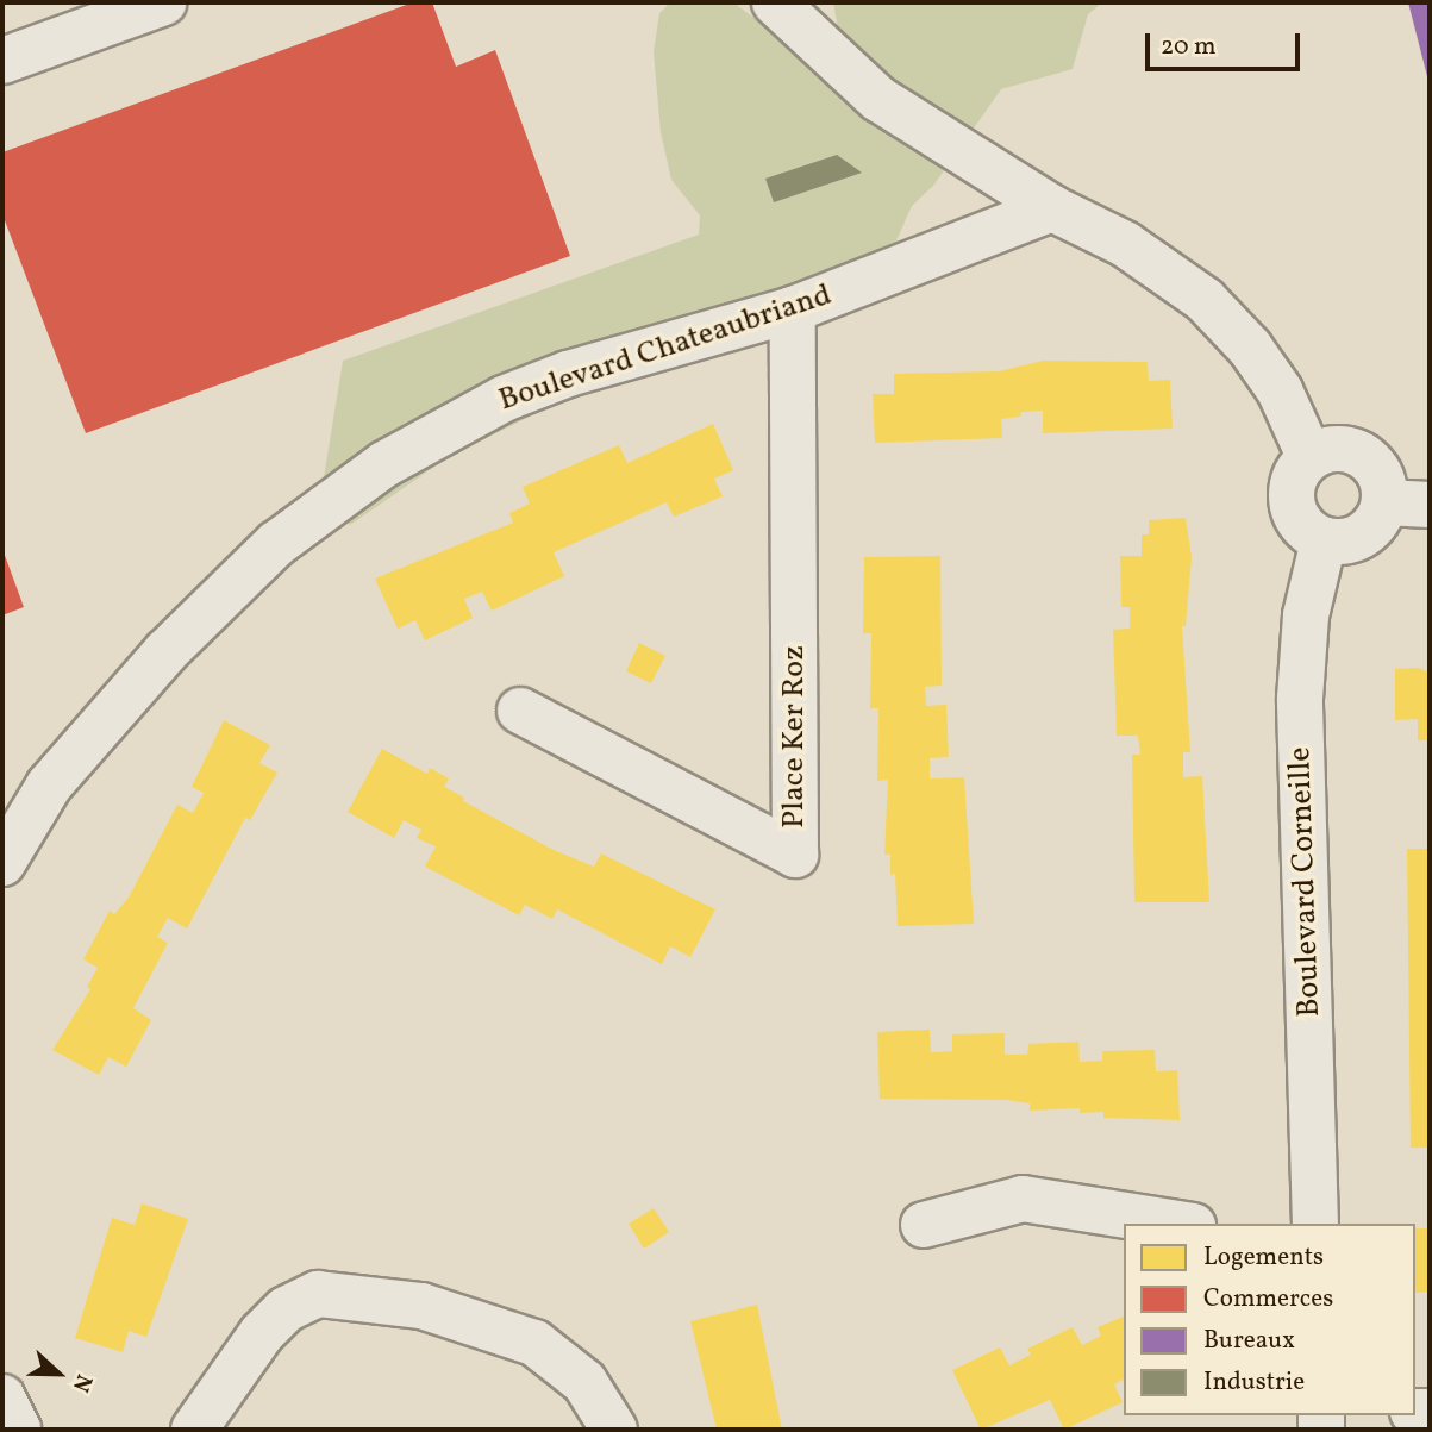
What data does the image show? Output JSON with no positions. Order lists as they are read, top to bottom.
{
  "streets": {
    "street": ["Boulevard Chateaubriand", "Place Ker Roz", "Boulevard Corneille"]
  },
  "crossings": [
    ["Boulevard Chateaubriand", "Place Ker Roz"]
  ],
  "legend": [
    "Logements",
    "Commerces",
    "Bureaux",
    "Industrie"
  ],
  "scale_bar": "20 m",
  "north": "right"
}
